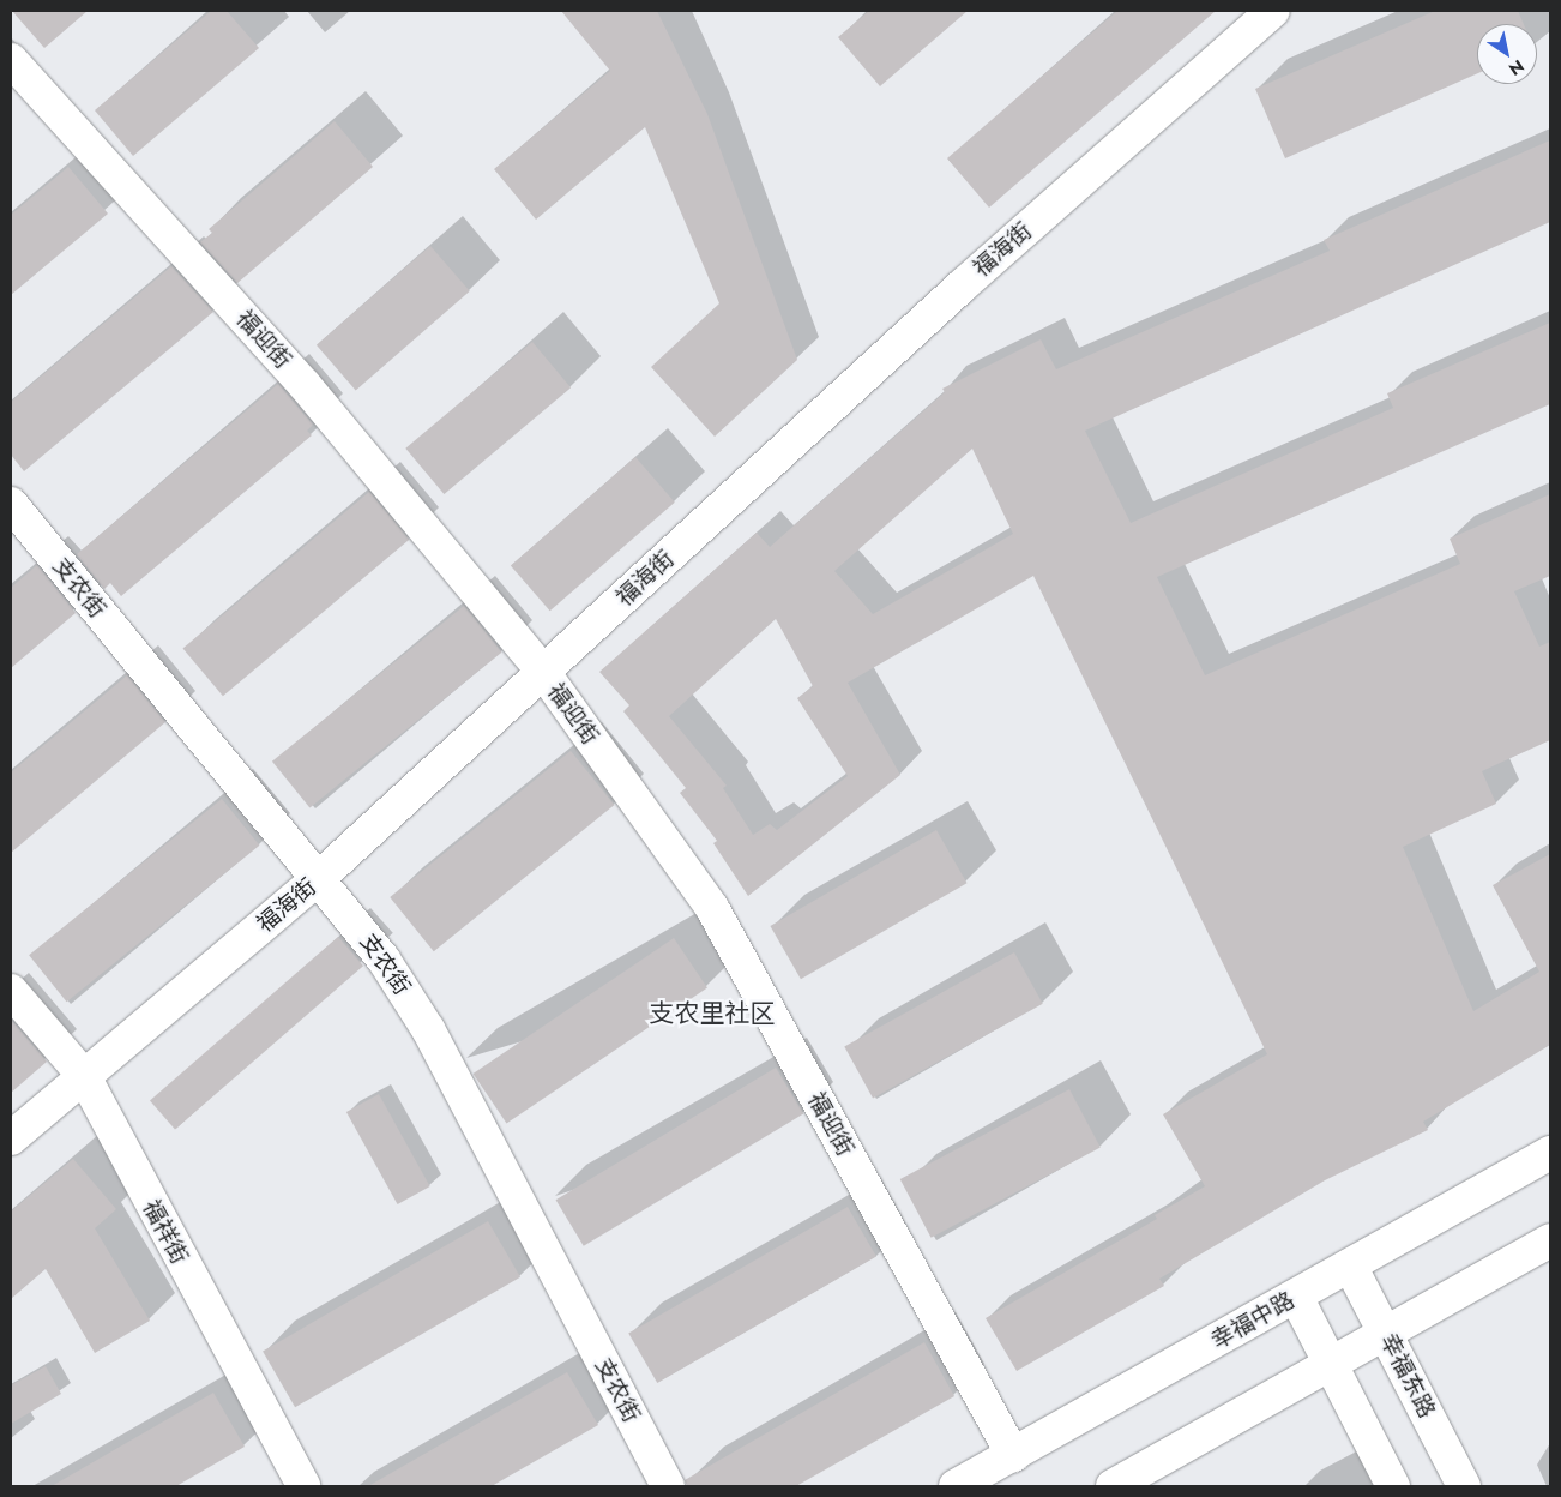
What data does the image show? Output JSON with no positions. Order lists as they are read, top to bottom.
{
  "streets": {
    "street": [
      "福海街",
      "福迎街",
      "支农街",
      "福祥街",
      "幸福中路",
      "幸福东路"
    ]
  },
  "crossings": [
    ["福海街", "福迎街"],
    ["福海街", "支农街"],
    ["福海街", "福祥街"],
    ["福迎街", "幸福中路"],
    ["幸福中路", "幸福东路"]
  ],
  "districts": ["支农里社区"],
  "north": "bottom right"
}
